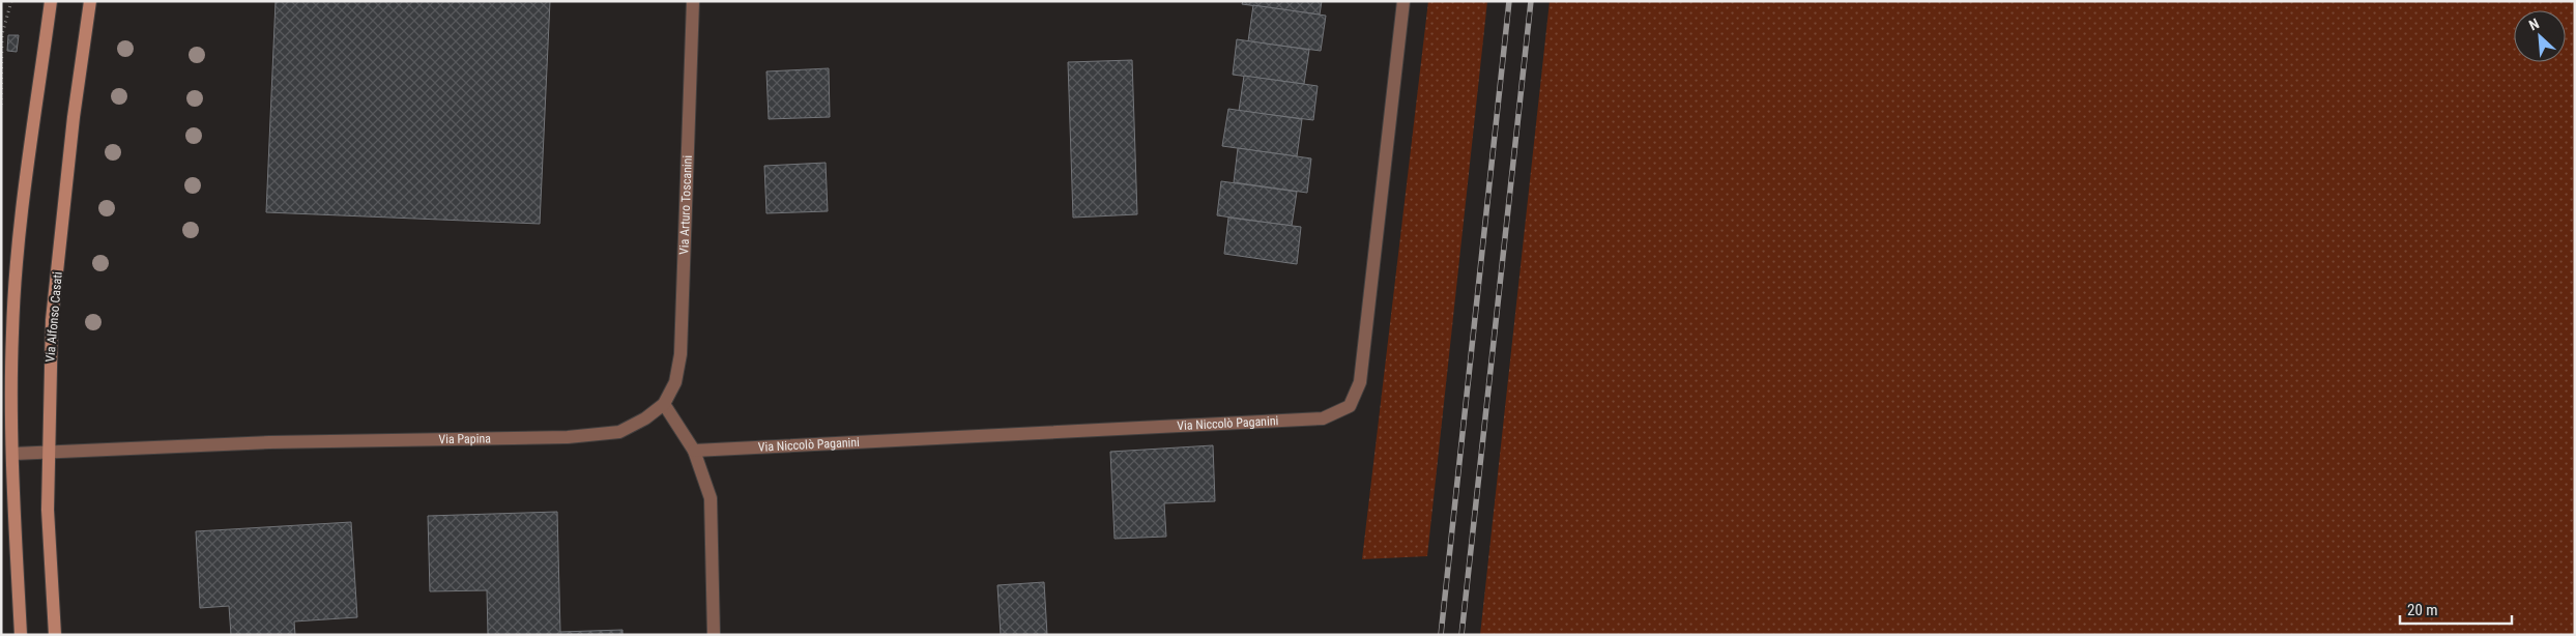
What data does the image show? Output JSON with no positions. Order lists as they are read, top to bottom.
{
  "streets": {
    "main road": ["Via Alfonso Casati"],
    "street": ["Via Arturo Toscanini", "Via Niccolò Paganini", "Via Papina"]
  },
  "crossings": [
    ["Via Arturo Toscanini", "Via Papina"],
    ["Via Alfonso Casati", "Via Papina"]
  ],
  "scale_bar": "20 m",
  "north": "top left"
}
